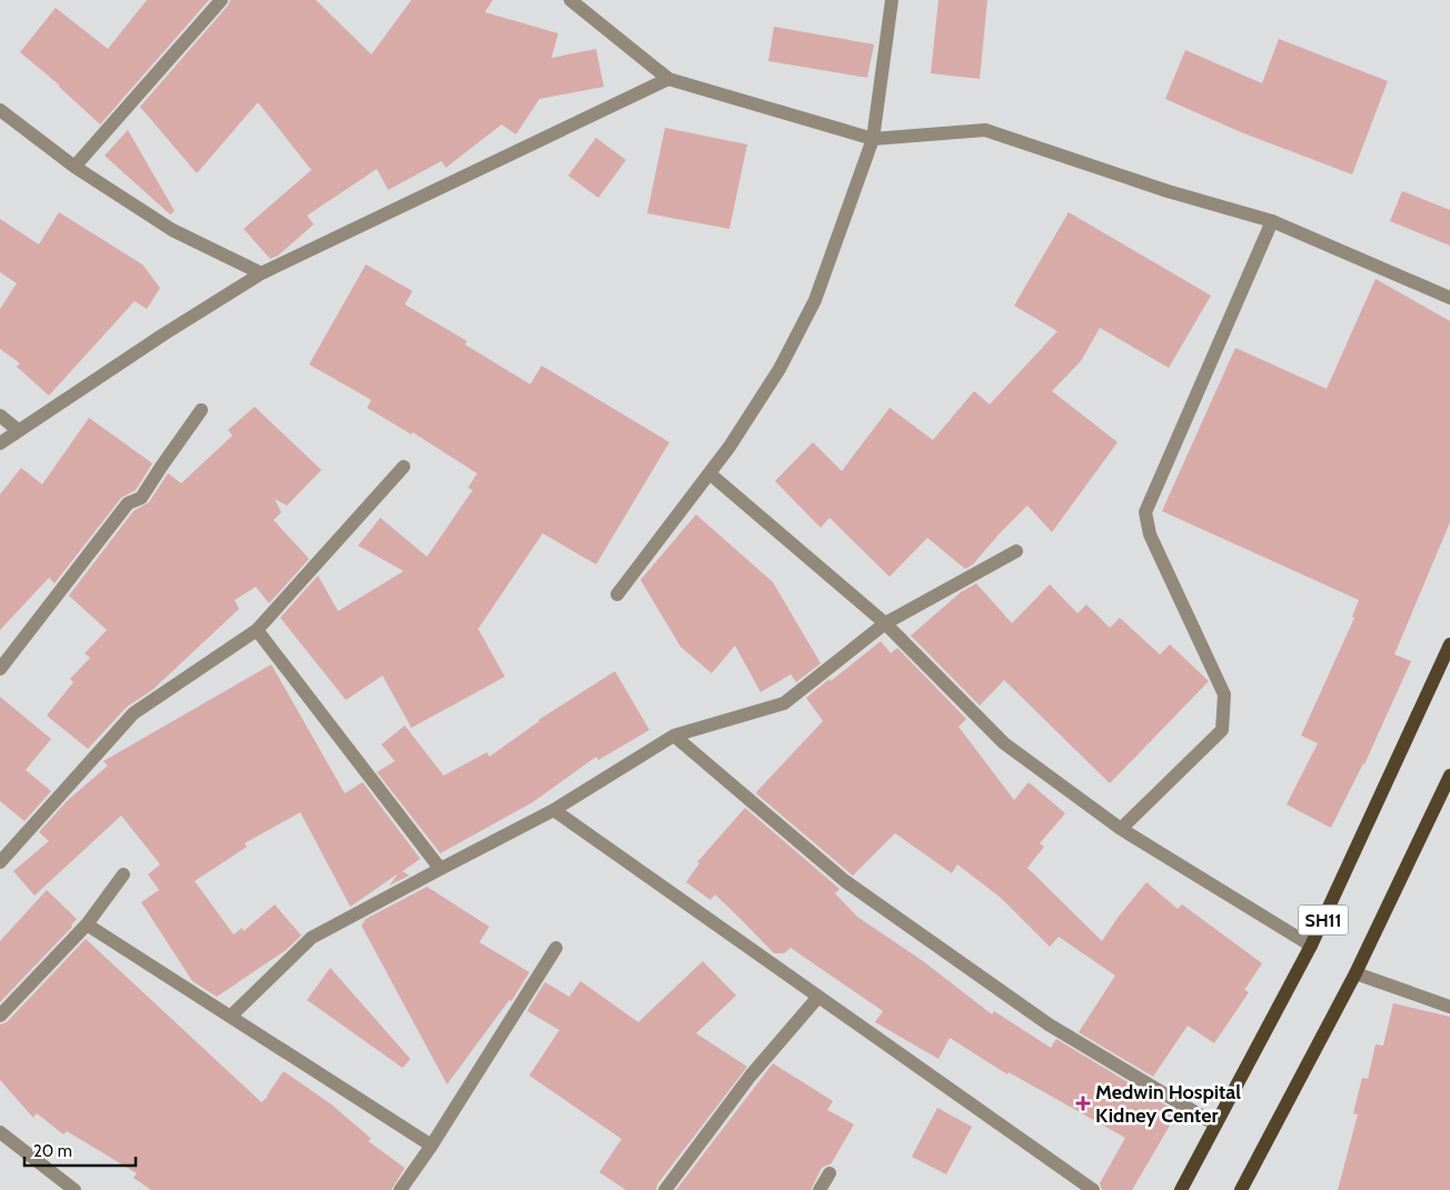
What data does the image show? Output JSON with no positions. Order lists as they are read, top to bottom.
{
  "streets": {
    "main road": ["SH11"]
  },
  "places": {
    "health": ["Medwin Hospital Kidney Center"]
  },
  "scale_bar": "20 m"
}
